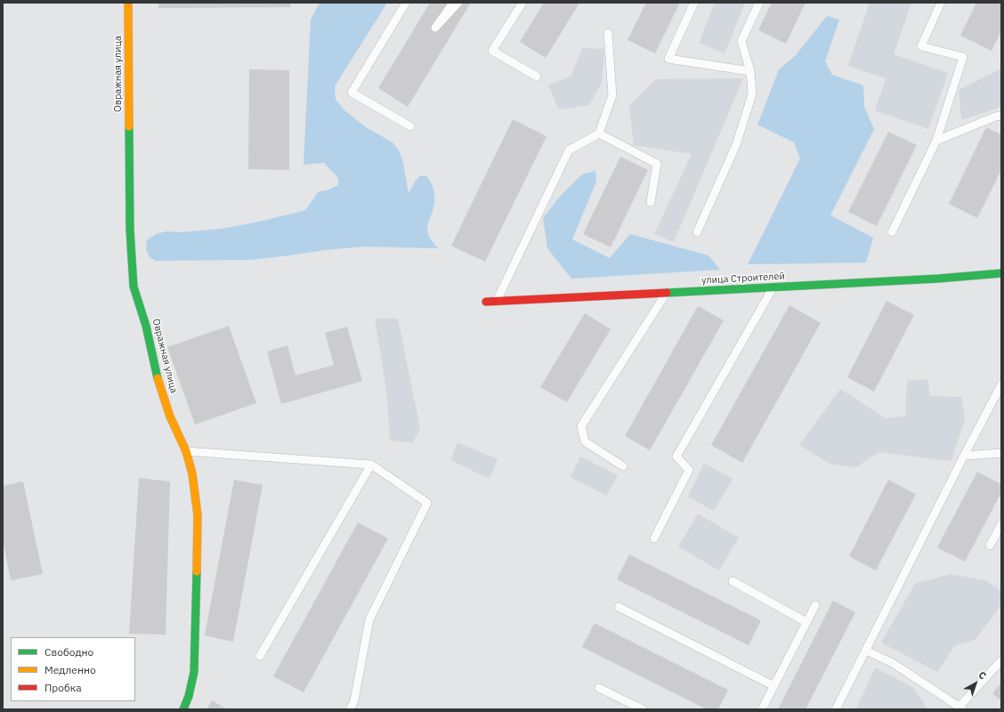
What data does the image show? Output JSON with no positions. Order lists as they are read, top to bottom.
{
  "streets": {
    "street": ["Овражная улица", "улица Строителей"]
  },
  "legend": ["Свободно", "Медленно", "Пробка"],
  "north": "top right"
}
